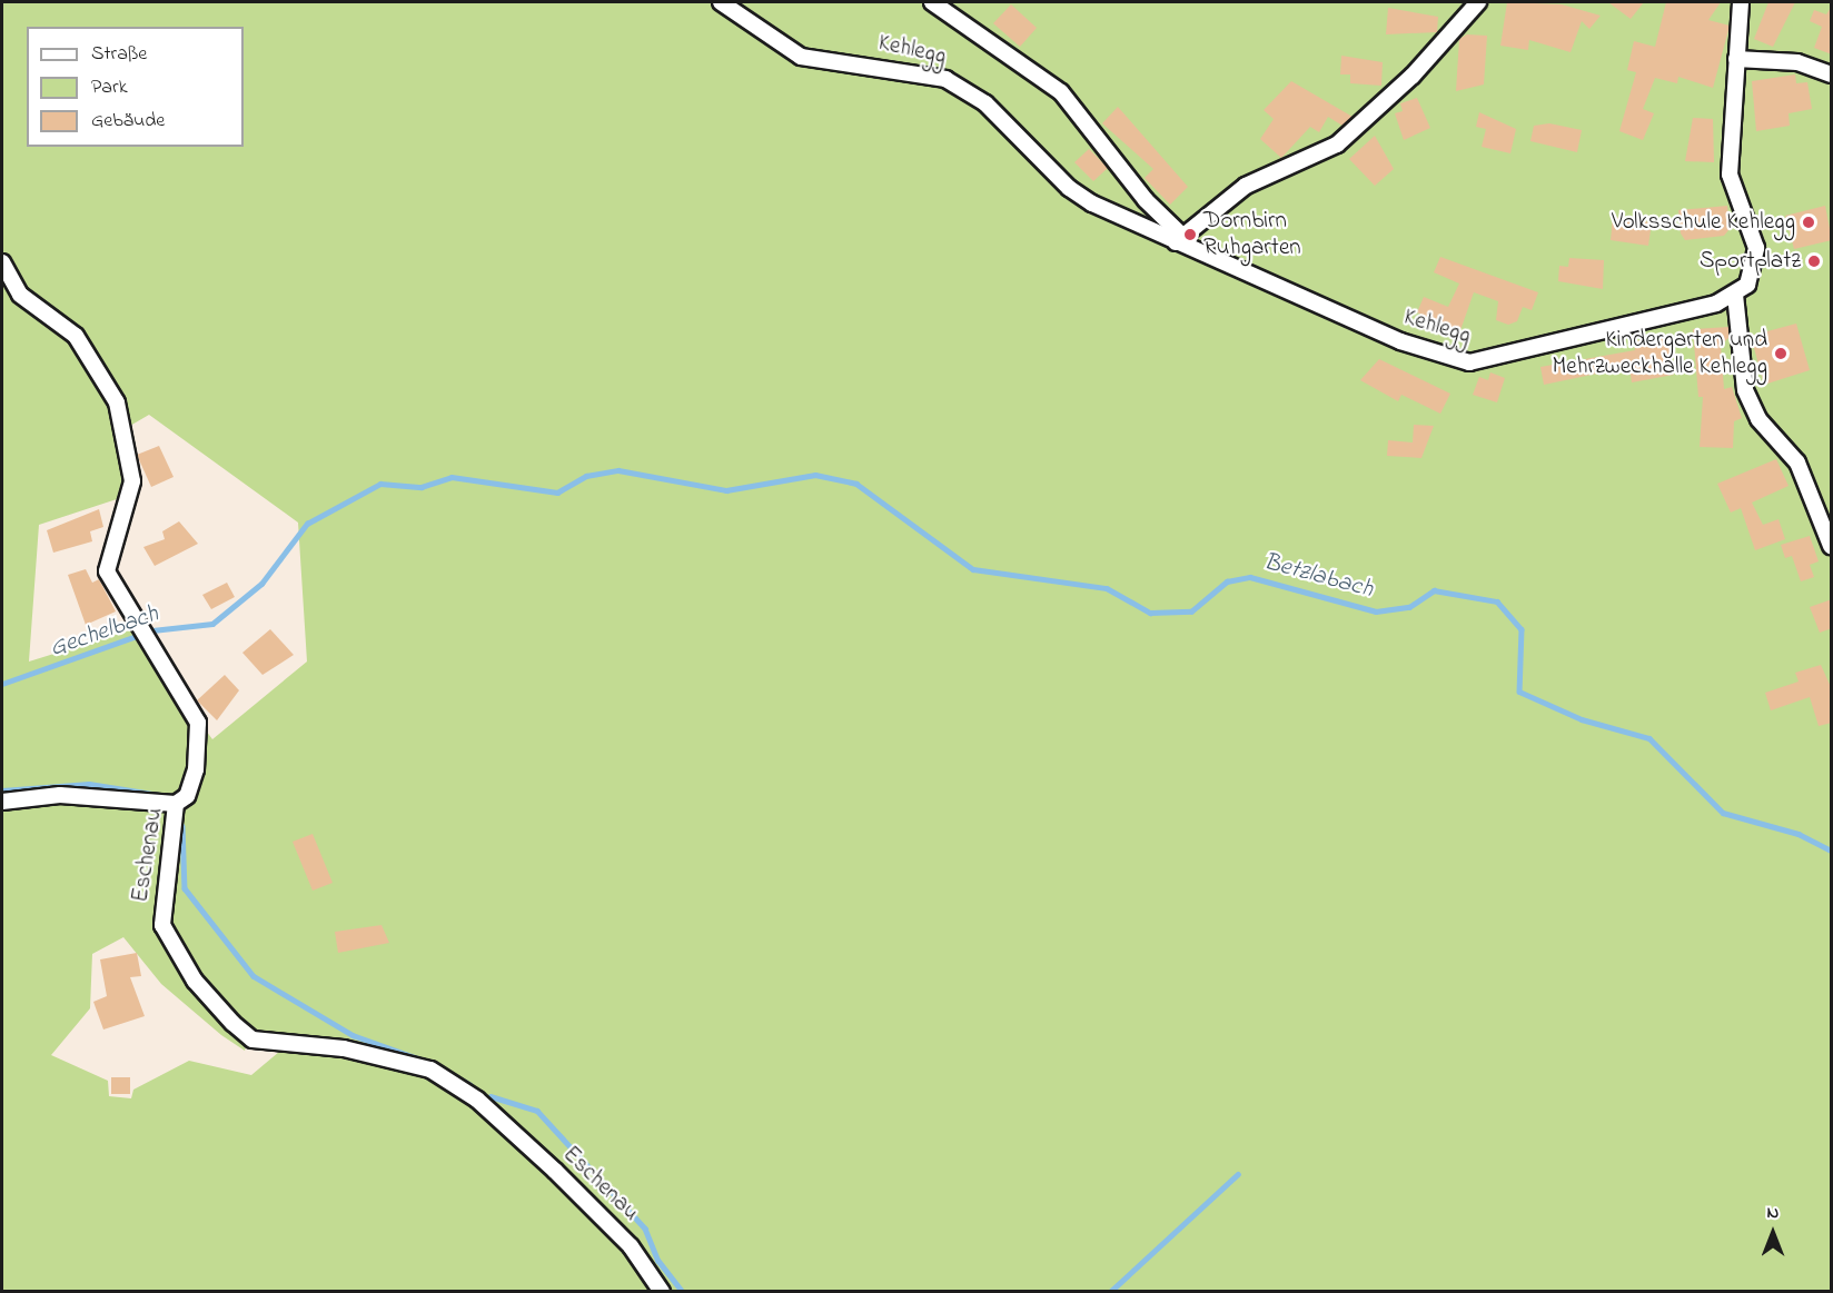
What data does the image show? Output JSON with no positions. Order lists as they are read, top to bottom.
{
  "streets": {
    "street": ["Kehlegg", "Eschenau"]
  },
  "water": ["Betzlabach", "Gechelbach"],
  "places": [
    "Volksschule Kehlegg",
    "Dornbirn Ruhgarten",
    "Sportplatz",
    "Kindergarten und Mehrzweckhalle Kehlegg"
  ],
  "legend": ["Straße", "Park", "Gebäude"],
  "north": "top"
}
